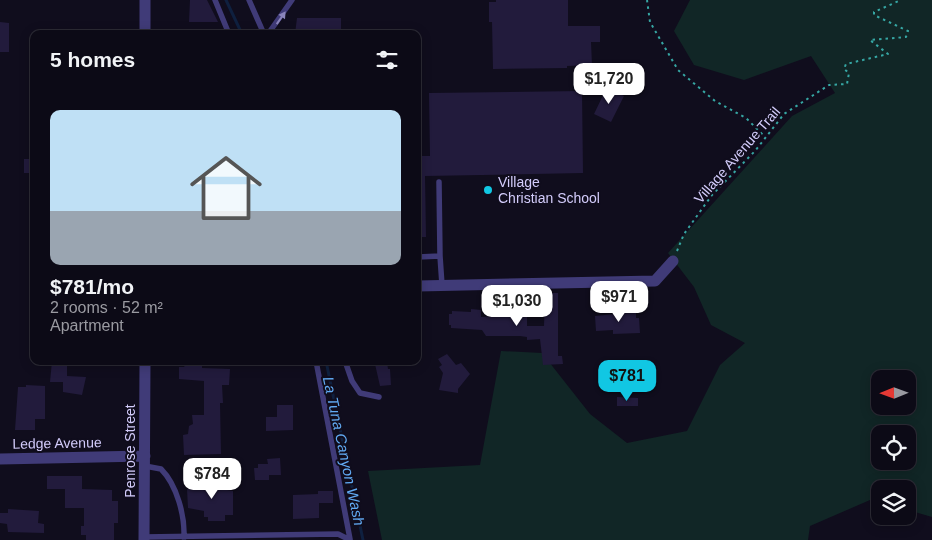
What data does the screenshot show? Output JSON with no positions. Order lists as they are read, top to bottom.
{
  "streets": {
    "street": ["Ledge Avenue", "Penrose Street"],
    "path": ["Village Avenue Trail"]
  },
  "crossings": [
    ["Ledge Avenue", "Penrose Street"]
  ],
  "water": ["La Tuna Canyon Wash"],
  "places": ["Village Christian School"],
  "north": "left",
  "page": {
    "heading": "5 homes",
    "price": [
      "$1,720",
      "$971",
      "$1,030",
      "$781",
      "$784"
    ],
    "list": [
      {
        "name": "$781/mo",
        "note": "2 rooms · 52 m² · Apartment"
      }
    ]
  }
}
